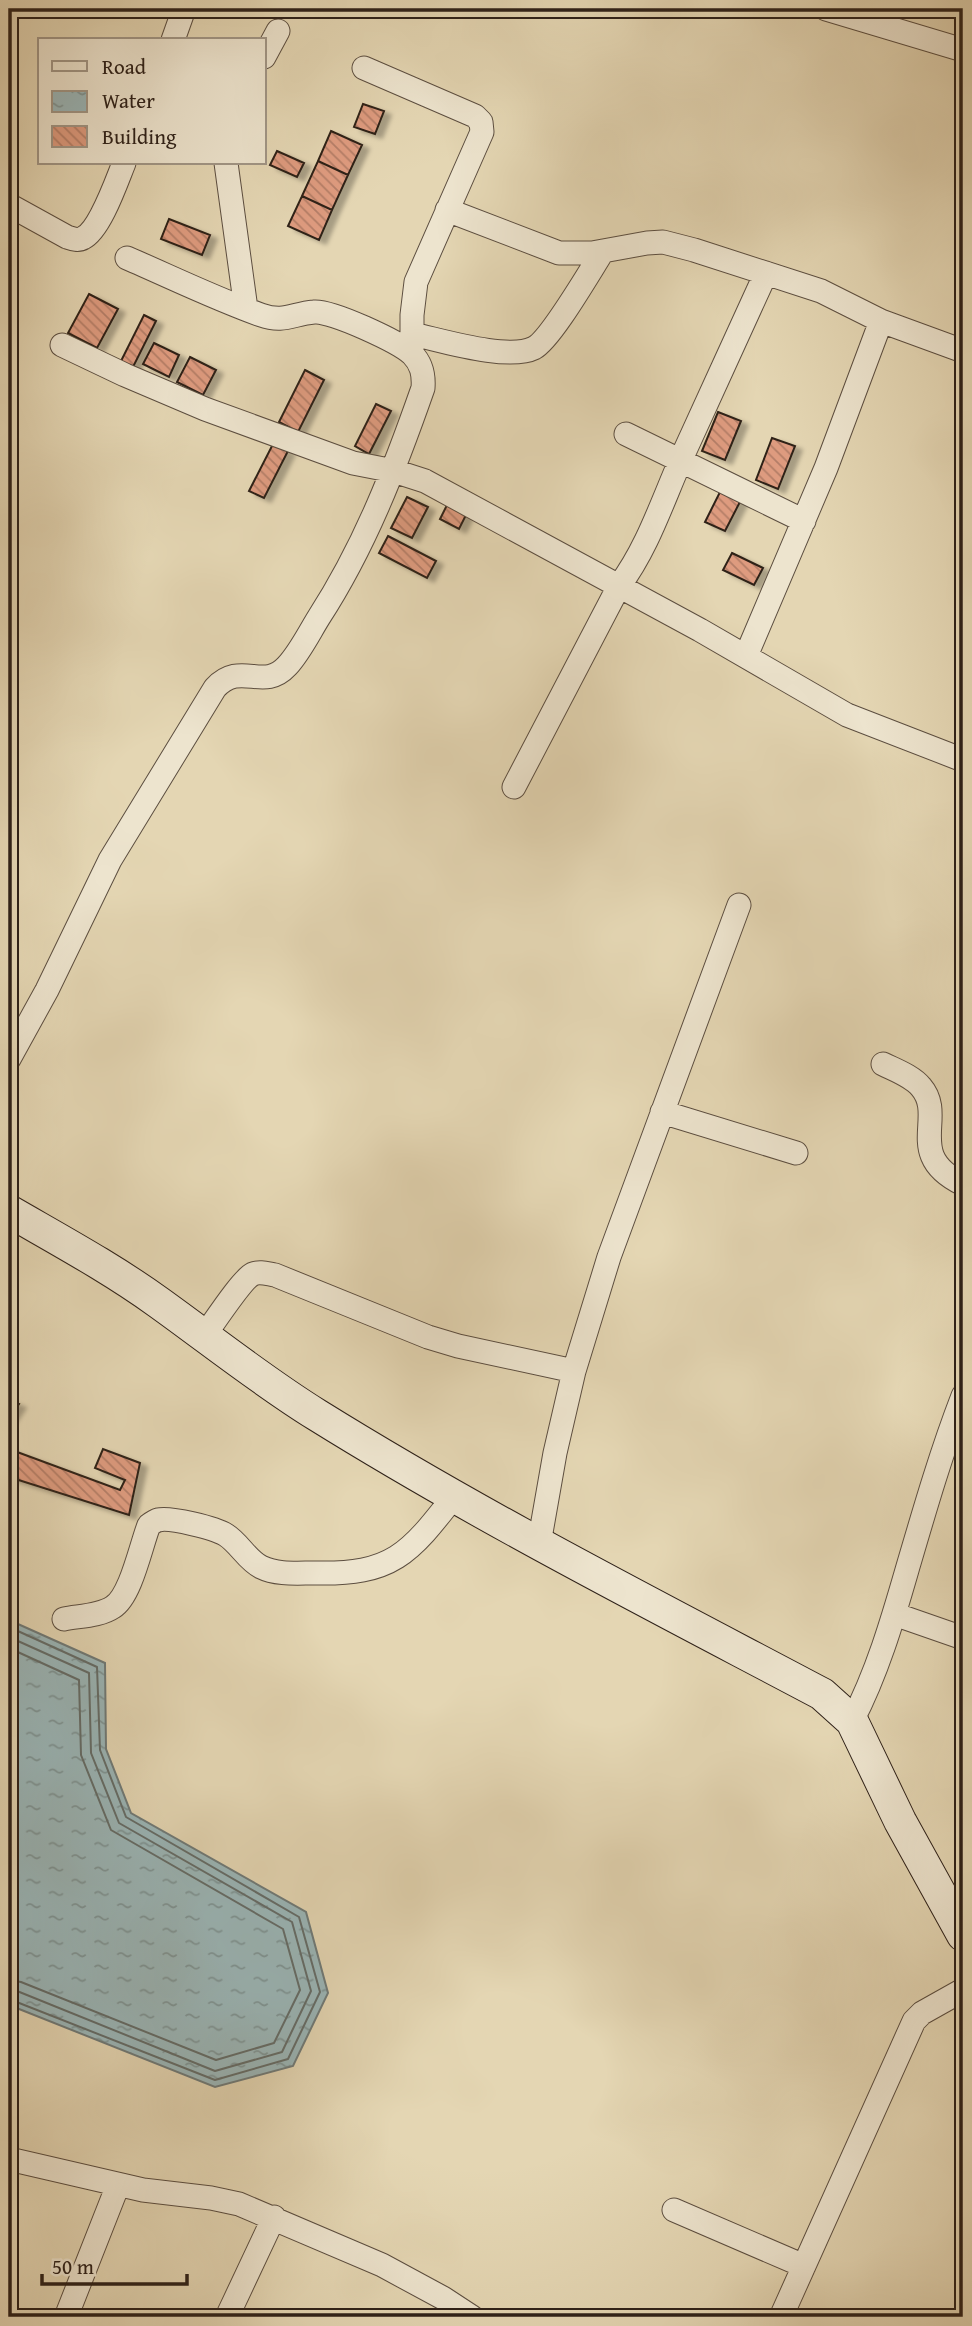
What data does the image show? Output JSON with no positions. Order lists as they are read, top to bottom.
{
  "legend": ["Road", "Water", "Building"],
  "scale_bar": "50 m"
}
